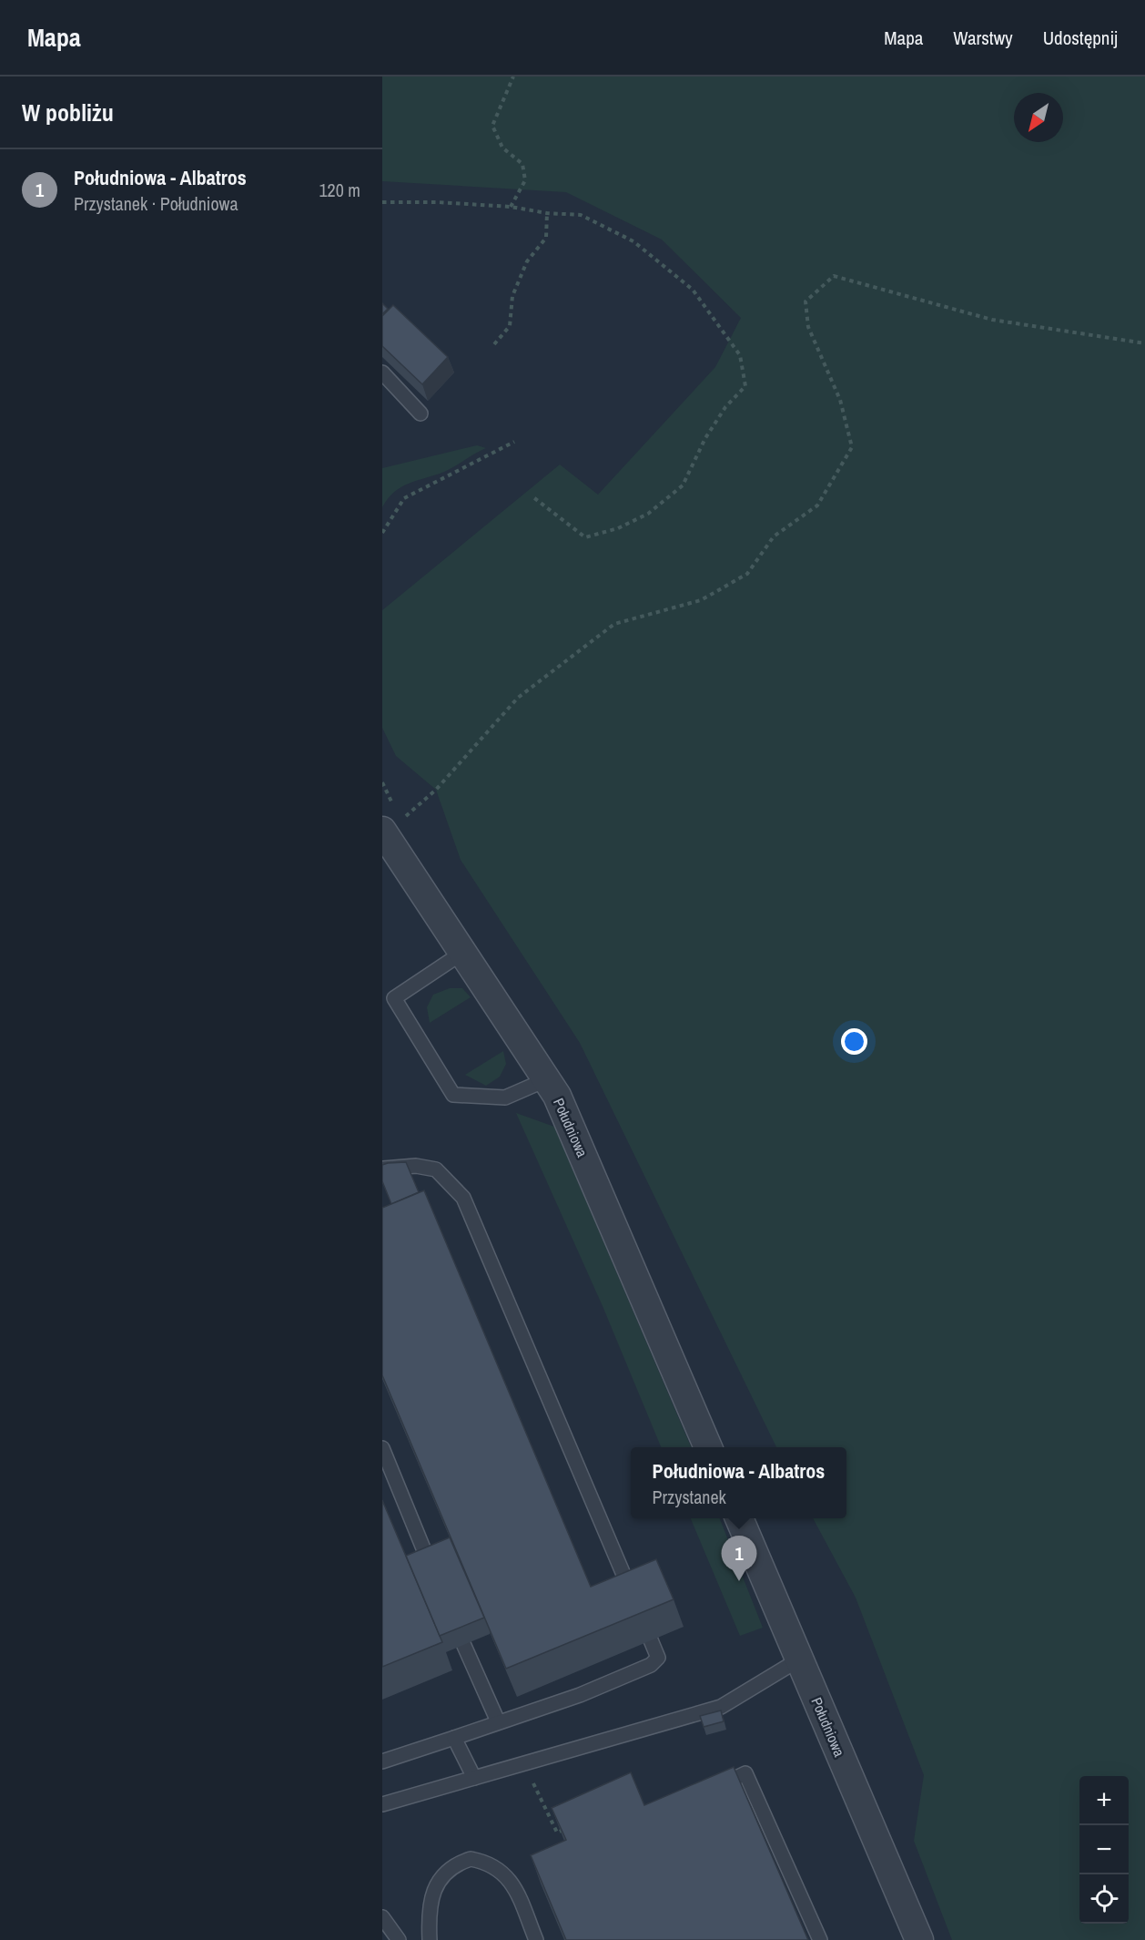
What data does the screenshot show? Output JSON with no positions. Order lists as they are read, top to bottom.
{
  "streets": {
    "street": ["Południowa"]
  },
  "north": "bottom left",
  "page": {
    "header": "Mapa",
    "nav": ["Mapa", "Warstwy", "Udostępnij"],
    "heading": "W pobliżu",
    "list": [
      {
        "mark": "1",
        "name": "Południowa - Albatros",
        "note": "Przystanek · Południowa",
        "value": "120 m"
      }
    ],
    "popup": ["Południowa - Albatros", "Przystanek"],
    "pins": "1",
    "map_buttons": ["+", "−"]
  }
}
